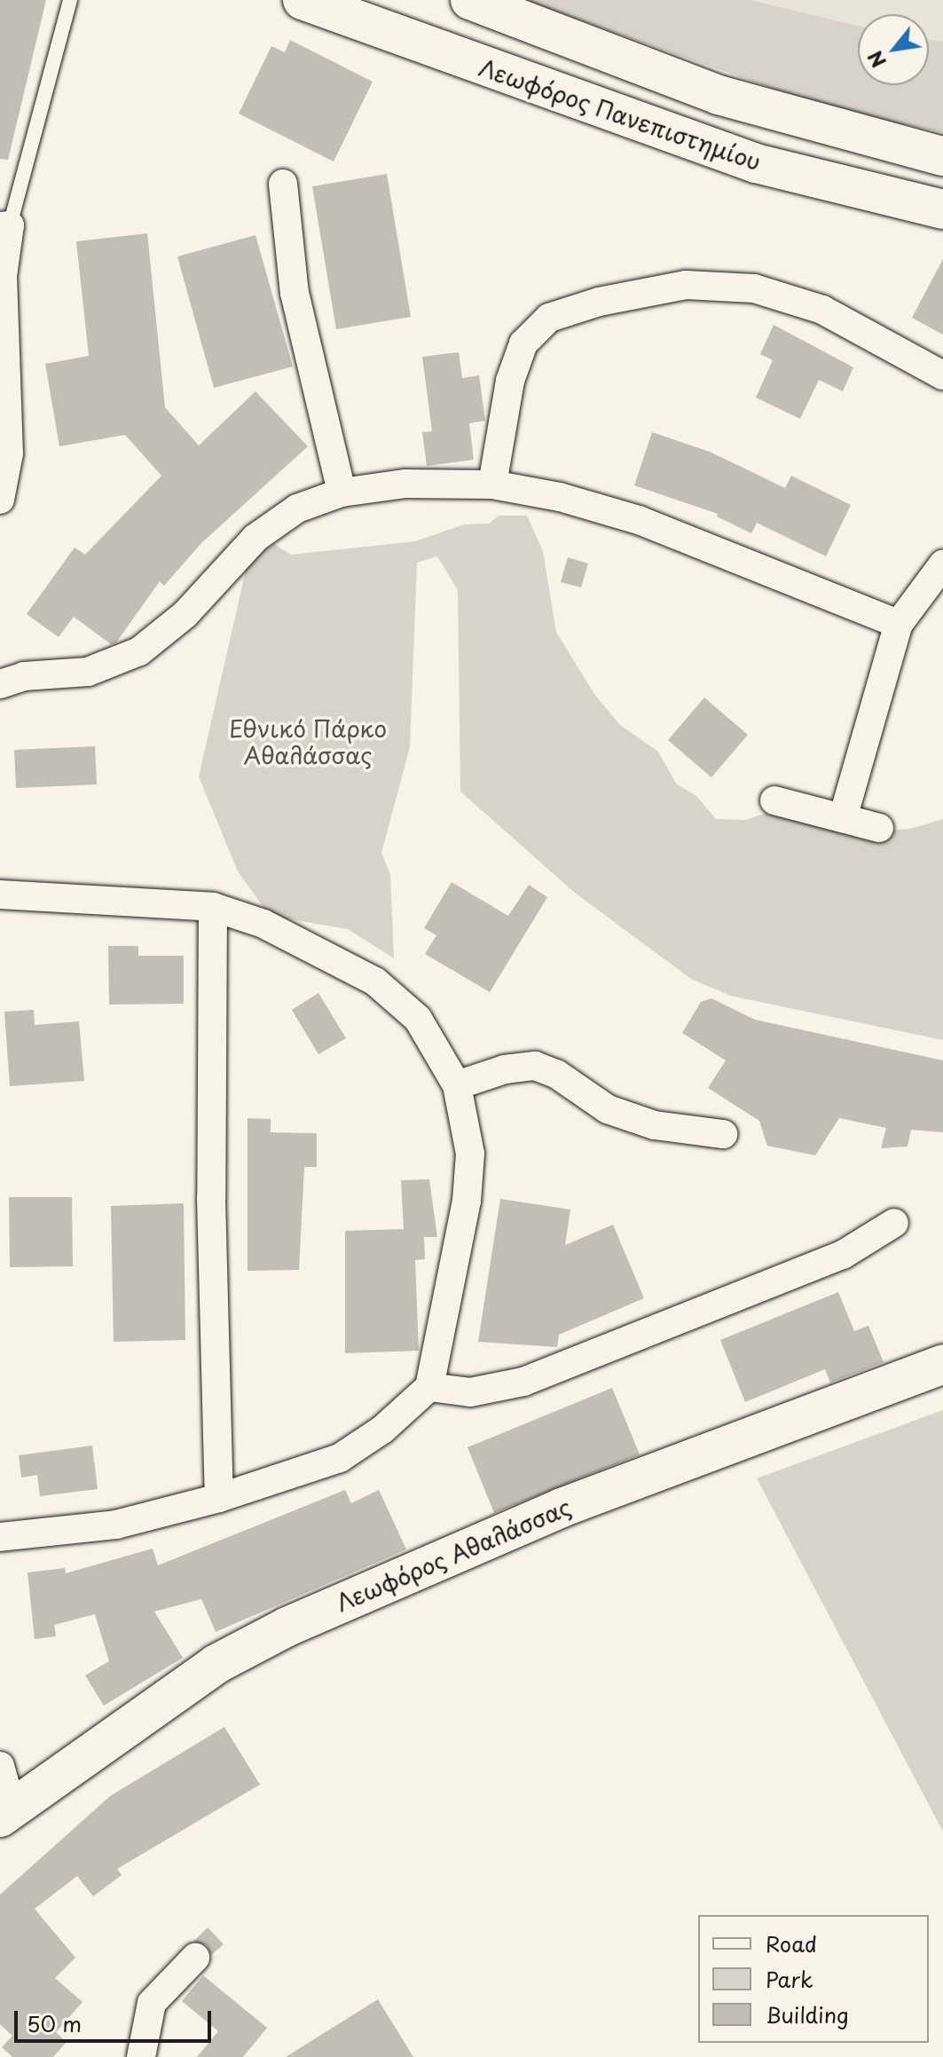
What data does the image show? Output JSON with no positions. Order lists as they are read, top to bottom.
{
  "streets": {
    "main road": ["Λεωφόρος Πανεπιστημίου", "Λεωφόρος Αθαλάσσας"]
  },
  "parks": ["Εθνικό Πάρκο Αθαλάσσας"],
  "legend": ["Road", "Park", "Building"],
  "scale_bar": "50 m",
  "north": "bottom left"
}
